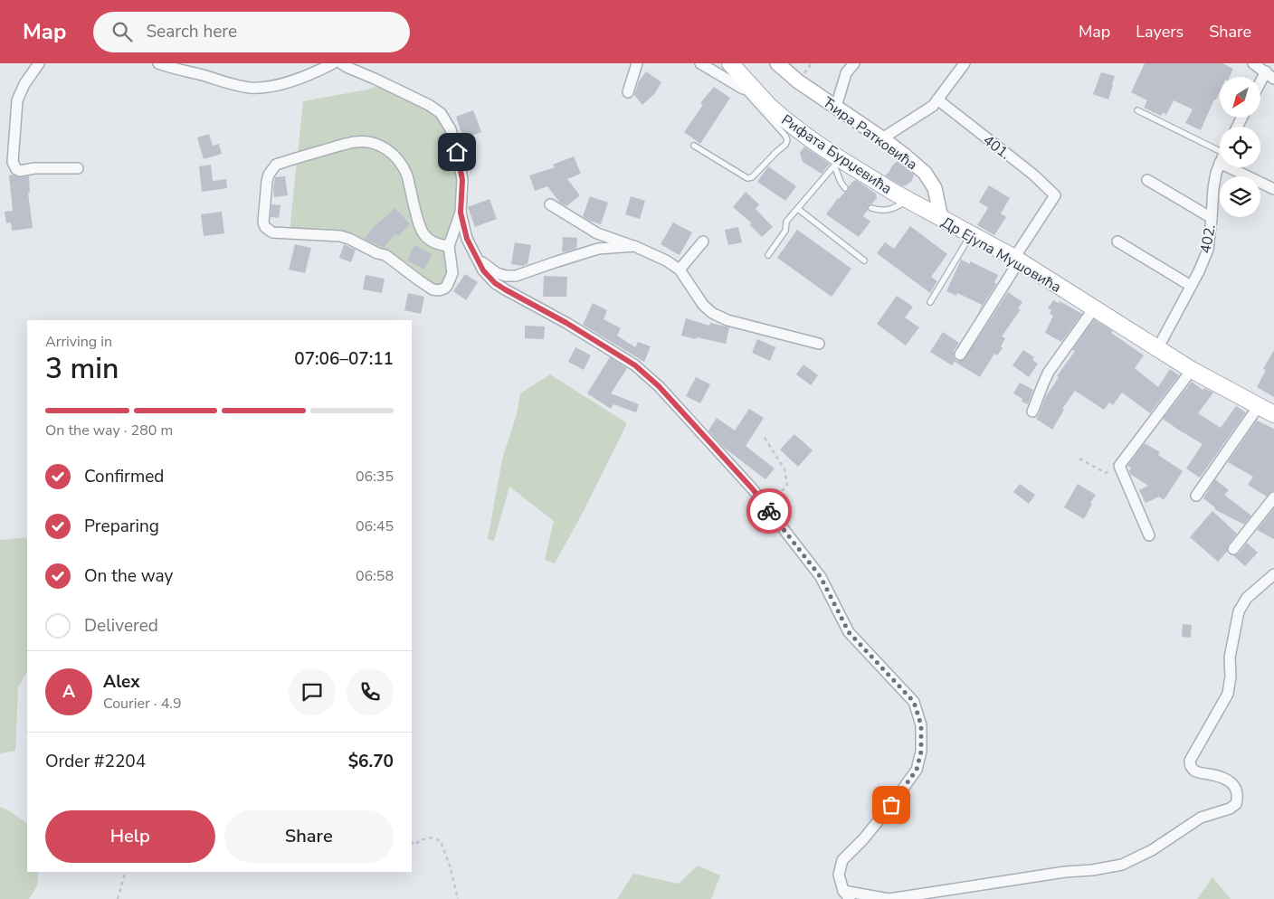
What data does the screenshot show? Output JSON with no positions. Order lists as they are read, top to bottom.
{
  "streets": {
    "main road": ["Рифата Бурџевића", "Др Ејупа Мушовића"],
    "street": ["Ћира Ратковића", "401.", "402."]
  },
  "crossings": [
    ["Ћира Ратковића", "Др Ејупа Мушовића"],
    ["401.", "Др Ејупа Мушовића"],
    ["Рифата Бурџевића", "Др Ејупа Мушовића"],
    ["402.", "Др Ејупа Мушовића"]
  ],
  "north": "bottom left",
  "page": {
    "header": "Map",
    "search": "Search here",
    "nav": ["Map", "Layers", "Share"],
    "heading": ["3 min", "Arriving in", "07:06–07:11"],
    "panel": [
      "Alex",
      "Courier · 4.9",
      "Order #2204",
      "$6.70"
    ],
    "bar": "On the way · 280 m",
    "list": [
      ["Confirmed", "06:35"],
      ["Preparing", "06:45"],
      ["On the way", "06:58"],
      "Delivered"
    ],
    "round": "A",
    "buttons": ["Help", "Share"]
  }
}
